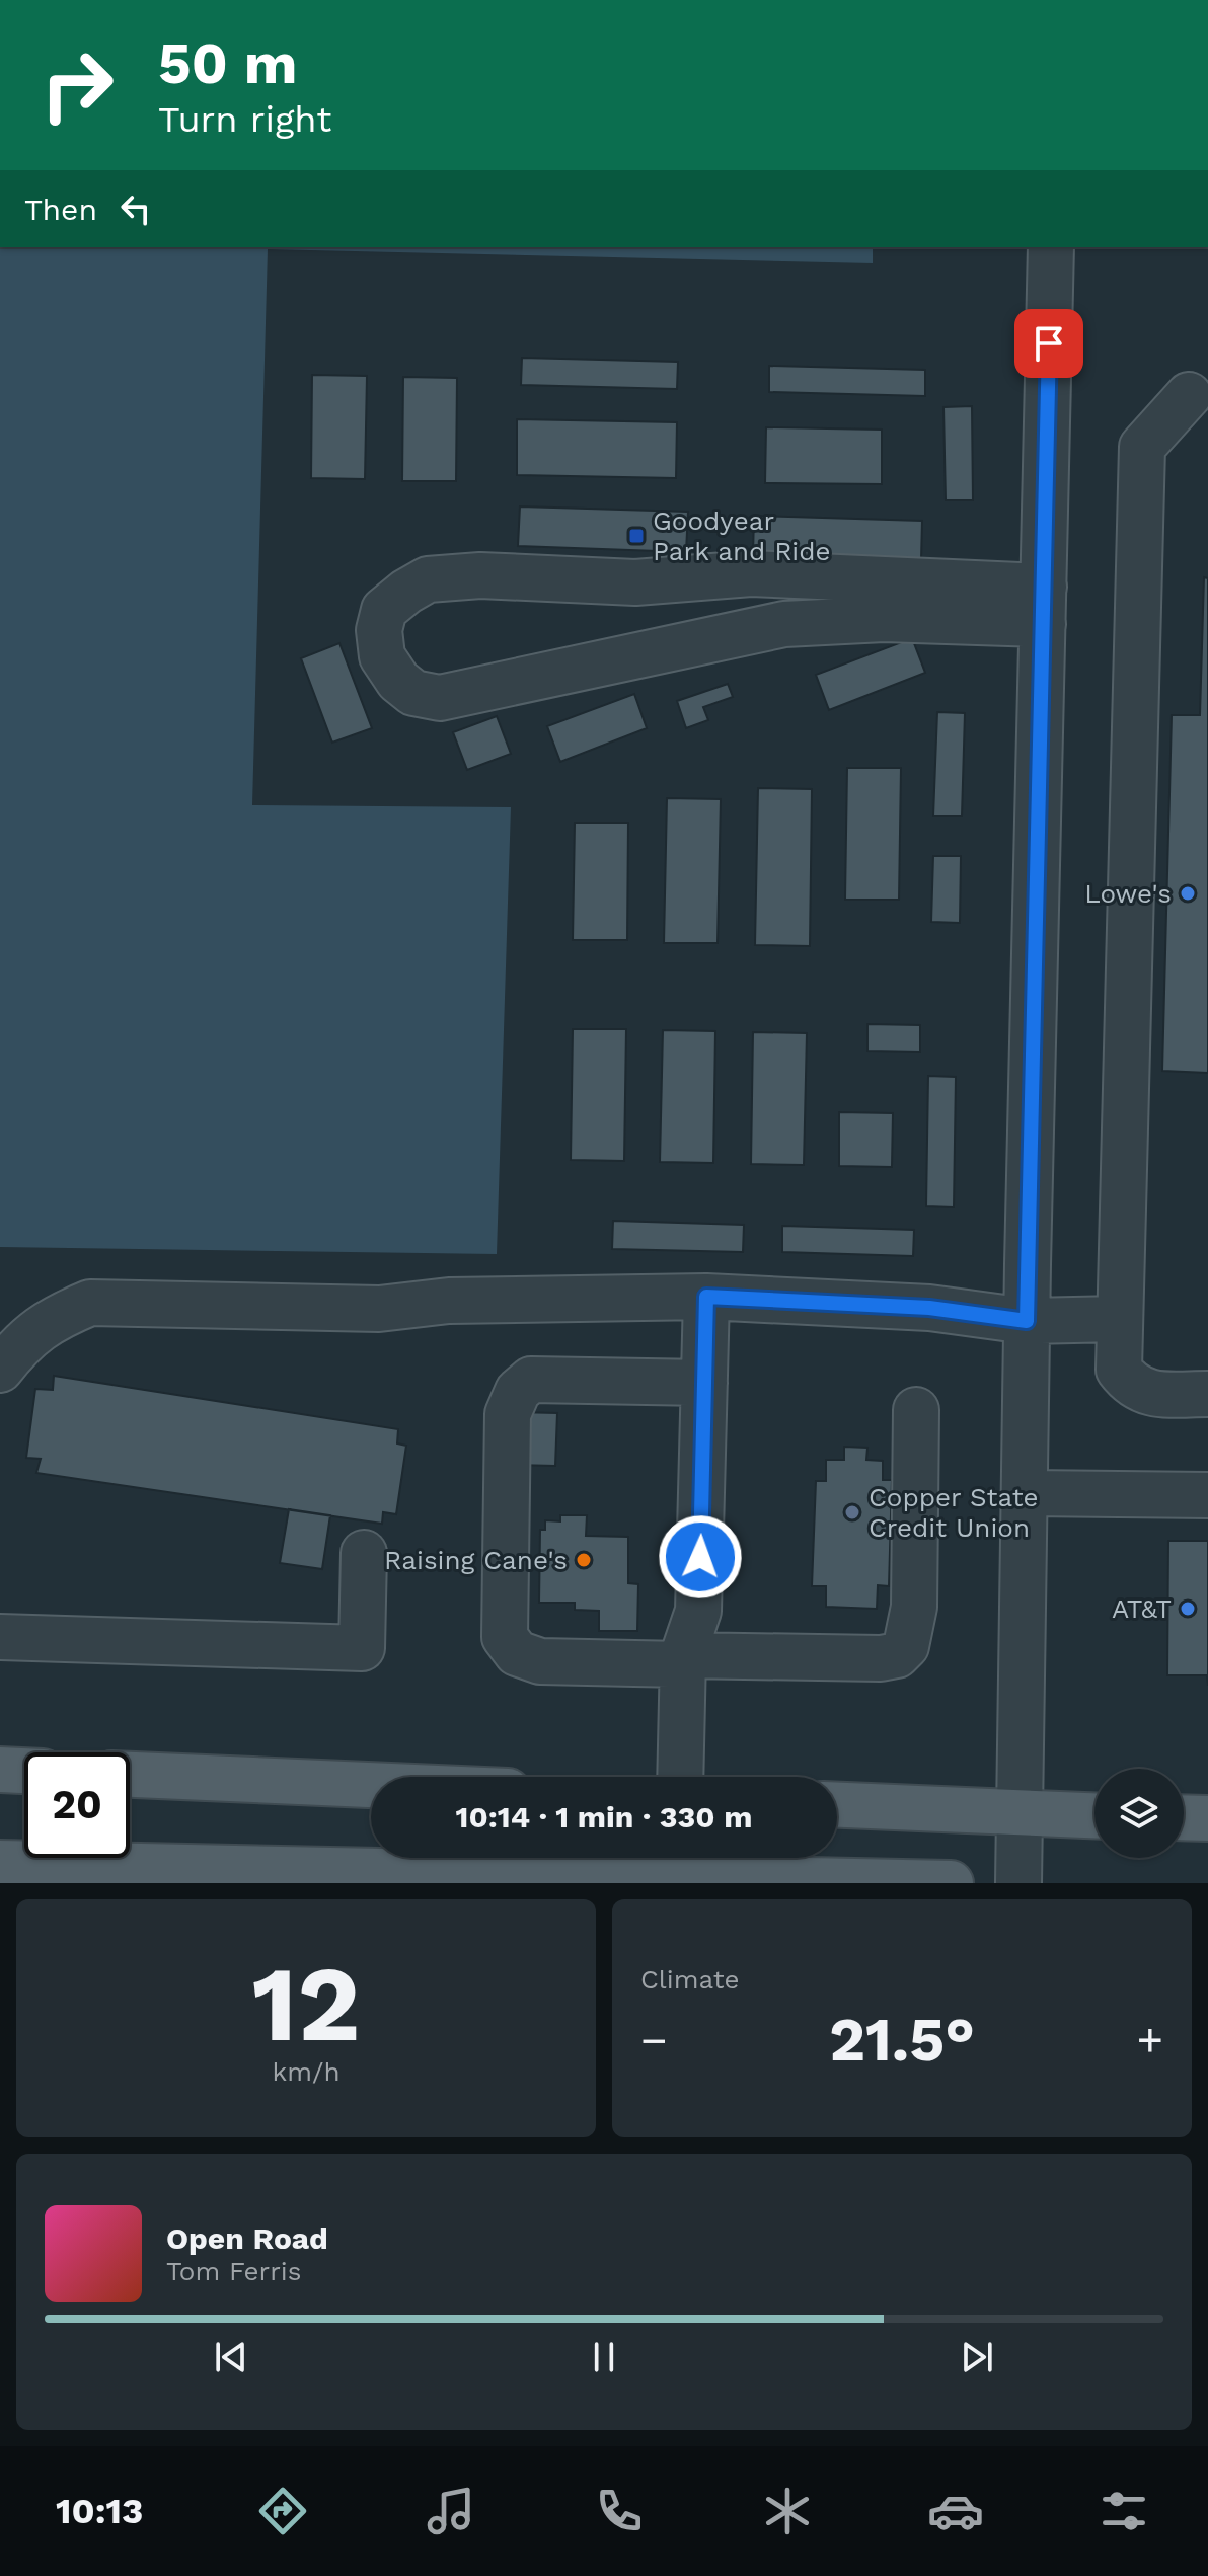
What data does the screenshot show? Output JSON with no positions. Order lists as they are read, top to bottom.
{
  "places": {
    "transit": ["Goodyear Park and Ride"],
    "other": [
      "Lowe's",
      "Copper State Credit Union",
      "Raising Cane's",
      "AT&T"
    ]
  },
  "page": {
    "turn": ["50 m", "Turn right"],
    "then": "Then",
    "limit": "20",
    "trip": "10:14 · 1 min · 330 m",
    "tile": [
      ["12", "km/h"],
      "Climate"
    ],
    "heat": ["−", "21.5°", "+"],
    "song": ["Open Road", "Tom Ferris"],
    "tabs": "10:13"
  }
}
